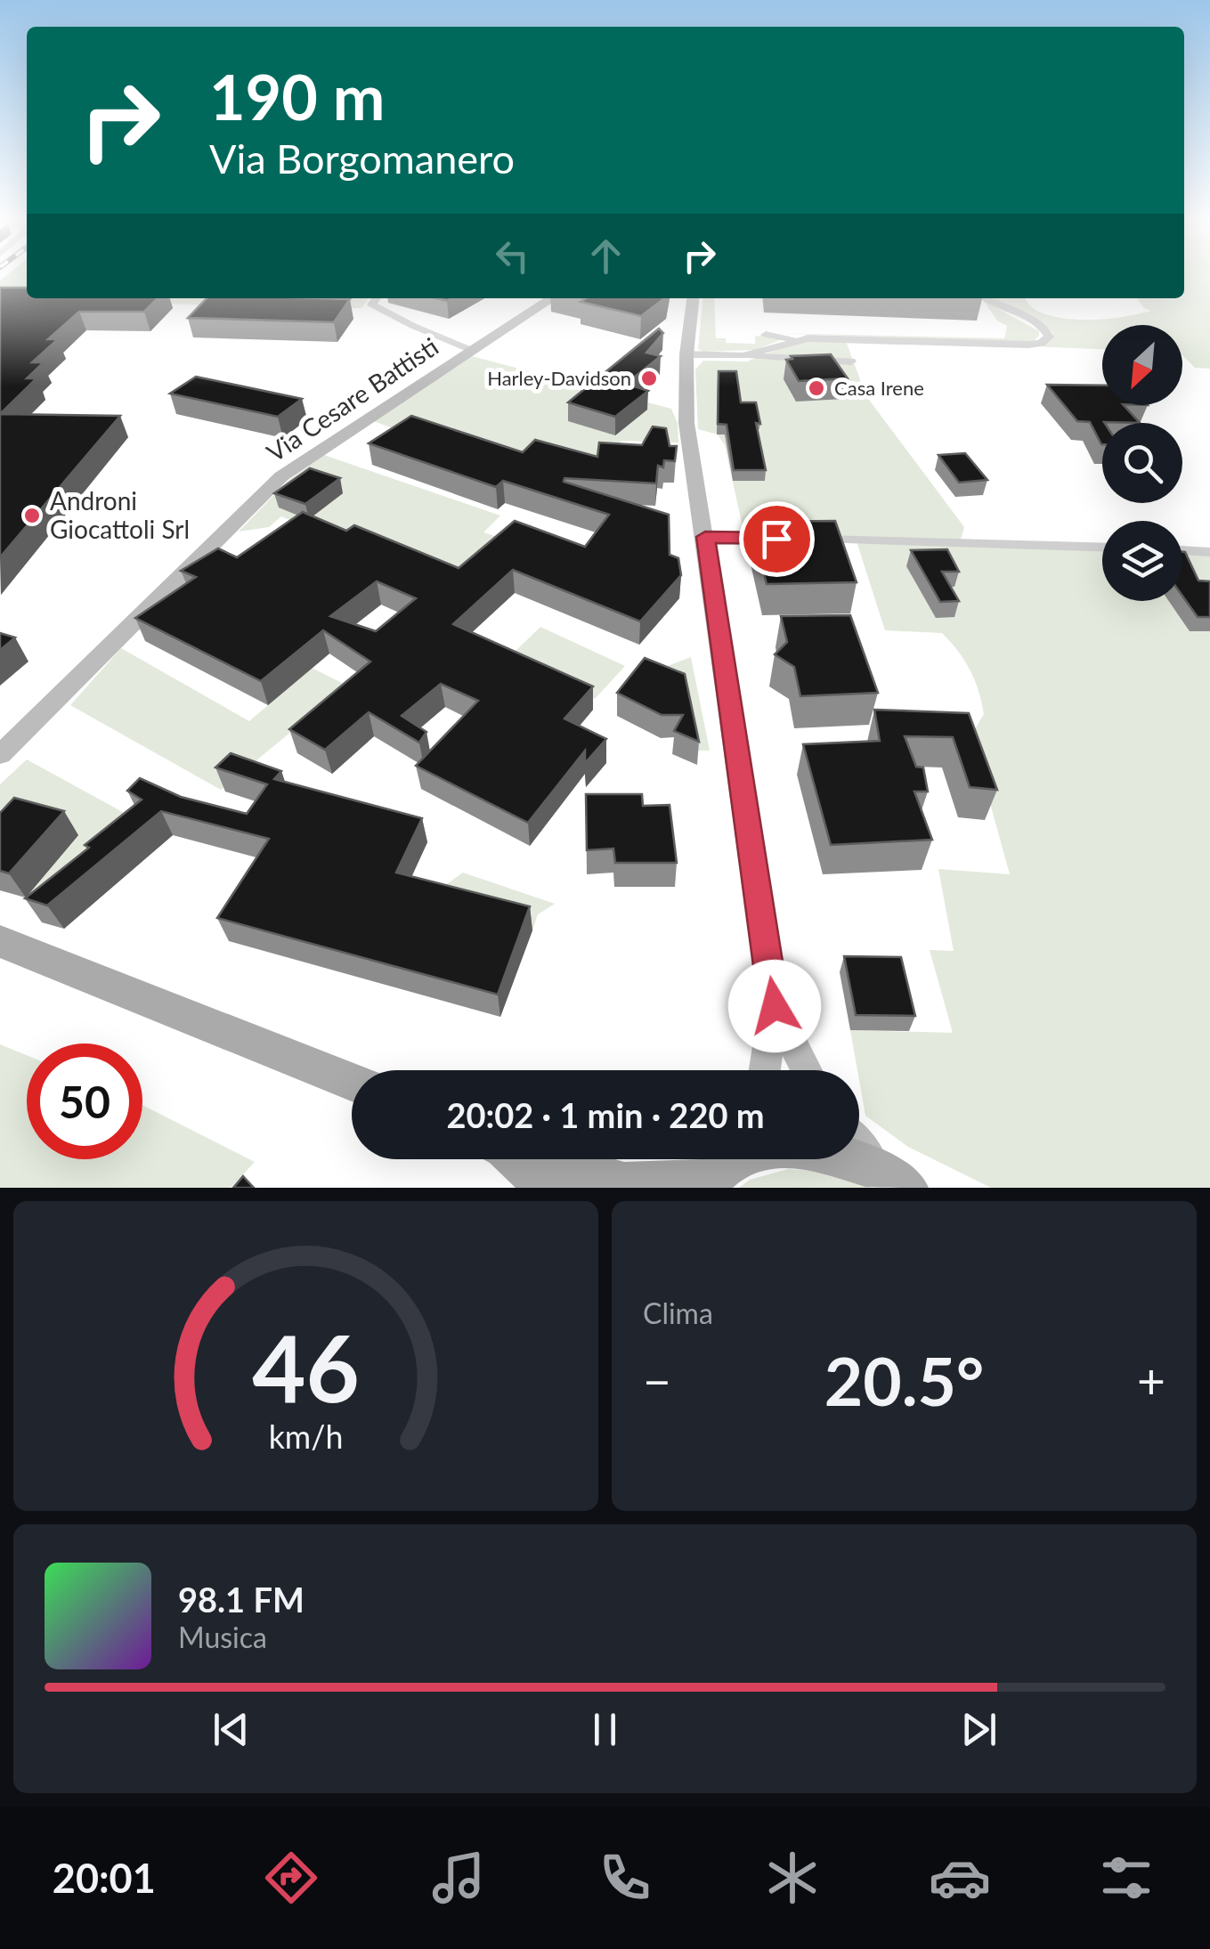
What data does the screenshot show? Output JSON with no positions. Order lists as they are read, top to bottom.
{
  "streets": {
    "main road": ["Via Cesare Battisti"]
  },
  "places": ["Harley-Davidson", "Casa Irene", "Androni Giocattoli Srl"],
  "north": "bottom left",
  "page": {
    "turn": ["190 m", "Via Borgomanero"],
    "limit": "50",
    "trip": "20:02 · 1 min · 220 m",
    "tile": "Clima",
    "heat": ["−", "20.5°", "+"],
    "song": ["98.1 FM", "Musica"],
    "tabs": "20:01",
    "gauge": ["46", "km/h"]
  }
}
